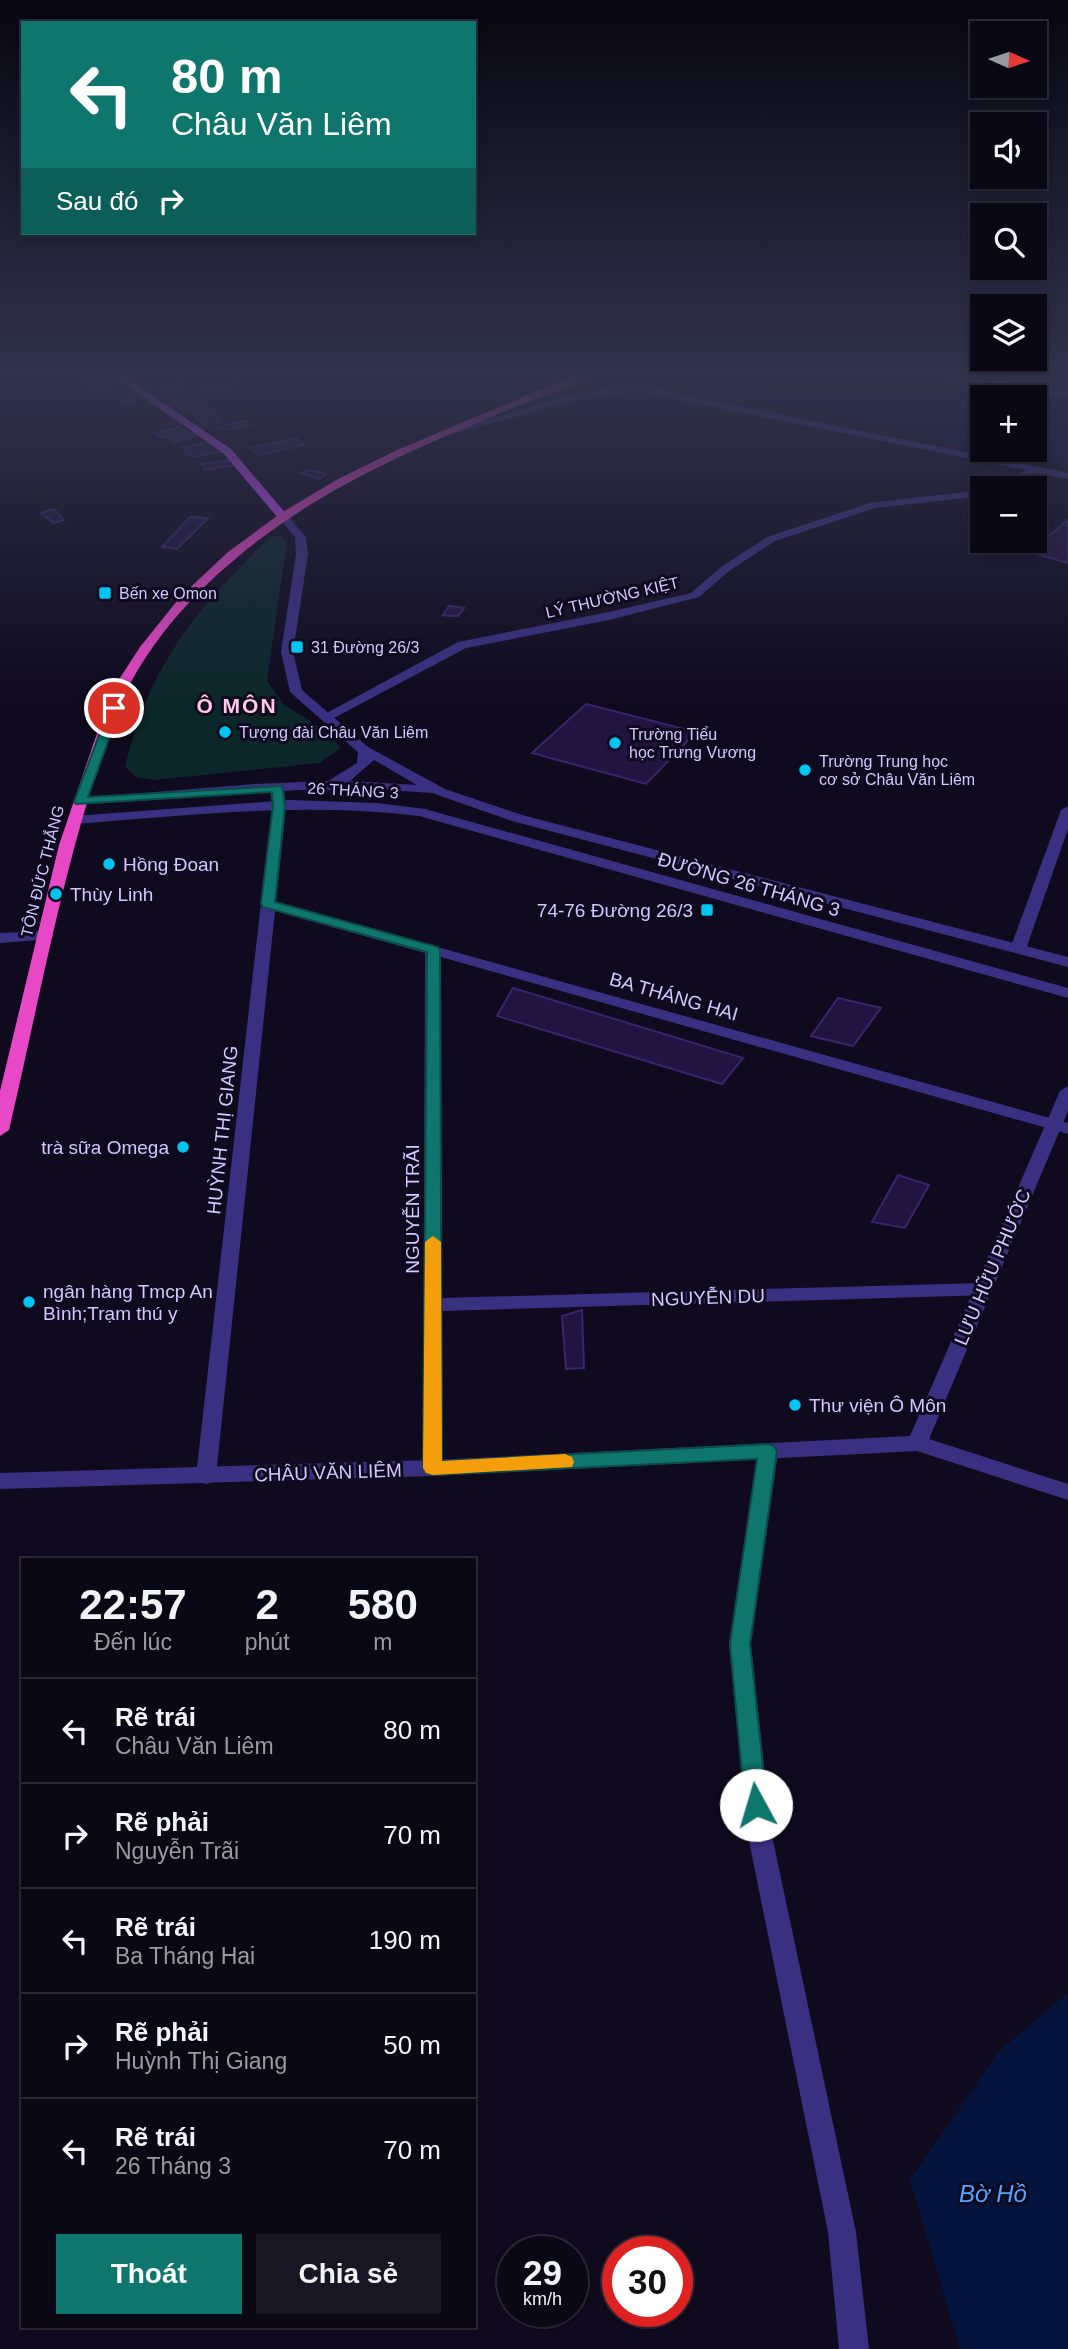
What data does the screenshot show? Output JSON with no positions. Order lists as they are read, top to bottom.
{
  "streets": {
    "highway": ["TÔN ĐỨC THẮNG"],
    "street": [
      "LÝ THƯỜNG KIỆT",
      "26 THÁNG 3",
      "ĐƯỜNG 26 THÁNG 3",
      "BA THÁNG HAI",
      "HUỲNH THỊ GIANG",
      "NGUYỄN TRÃI",
      "LƯU HỮU PHƯỚC",
      "NGUYỄN DU",
      "CHÂU VĂN LIÊM"
    ]
  },
  "crossings": [
    ["26 THÁNG 3", "TÔN ĐỨC THẮNG"],
    ["26 THÁNG 3", "ĐƯỜNG 26 THÁNG 3"],
    ["26 THÁNG 3", "HUỲNH THỊ GIANG"],
    ["BA THÁNG HAI", "HUỲNH THỊ GIANG"],
    ["BA THÁNG HAI", "NGUYỄN TRÃI"],
    ["BA THÁNG HAI", "LƯU HỮU PHƯỚC"],
    ["HUỲNH THỊ GIANG", "CHÂU VĂN LIÊM"],
    ["NGUYỄN TRÃI", "NGUYỄN DU"],
    ["NGUYỄN TRÃI", "CHÂU VĂN LIÊM"],
    ["LƯU HỮU PHƯỚC", "NGUYỄN DU"],
    ["LƯU HỮU PHƯỚC", "CHÂU VĂN LIÊM"]
  ],
  "districts": ["Ô MÔN"],
  "water": ["Bờ Hồ"],
  "places": {
    "transit": ["Bến xe Omon", "31 Đường 26/3", "74-76 Đường 26/3"],
    "other": [
      "Tượng đài Châu Văn Liêm",
      "Trường Tiểu học Trưng Vương",
      "Trường Trung học cơ sở Châu Văn Liêm",
      "Hồng Đoan",
      "Thùy Linh",
      "trà sữa Omega",
      "ngân hàng Tmcp An Bình;Trạm thú y",
      "Thư viện Ô Môn"
    ]
  },
  "north": "right",
  "page": {
    "map_buttons": ["+", "−"],
    "turn": ["80 m", "Châu Văn Liêm"],
    "then": "Sau đó",
    "eta": [
      "22:57",
      "Đến lúc",
      "2",
      "phút",
      "580",
      "m"
    ],
    "list": [
      {
        "name": "Rẽ trái",
        "note": "Châu Văn Liêm",
        "value": "80 m"
      },
      {
        "name": "Rẽ phải",
        "note": "Nguyễn Trãi",
        "value": "70 m"
      },
      {
        "name": "Rẽ trái",
        "note": "Ba Tháng Hai",
        "value": "190 m"
      },
      {
        "name": "Rẽ phải",
        "note": "Huỳnh Thị Giang",
        "value": "50 m"
      },
      {
        "name": "Rẽ trái",
        "note": "26 Tháng 3",
        "value": "70 m"
      }
    ],
    "buttons": ["Thoát", "Chia sẻ"],
    "speed": "29 km/h",
    "limit": "30"
  }
}
